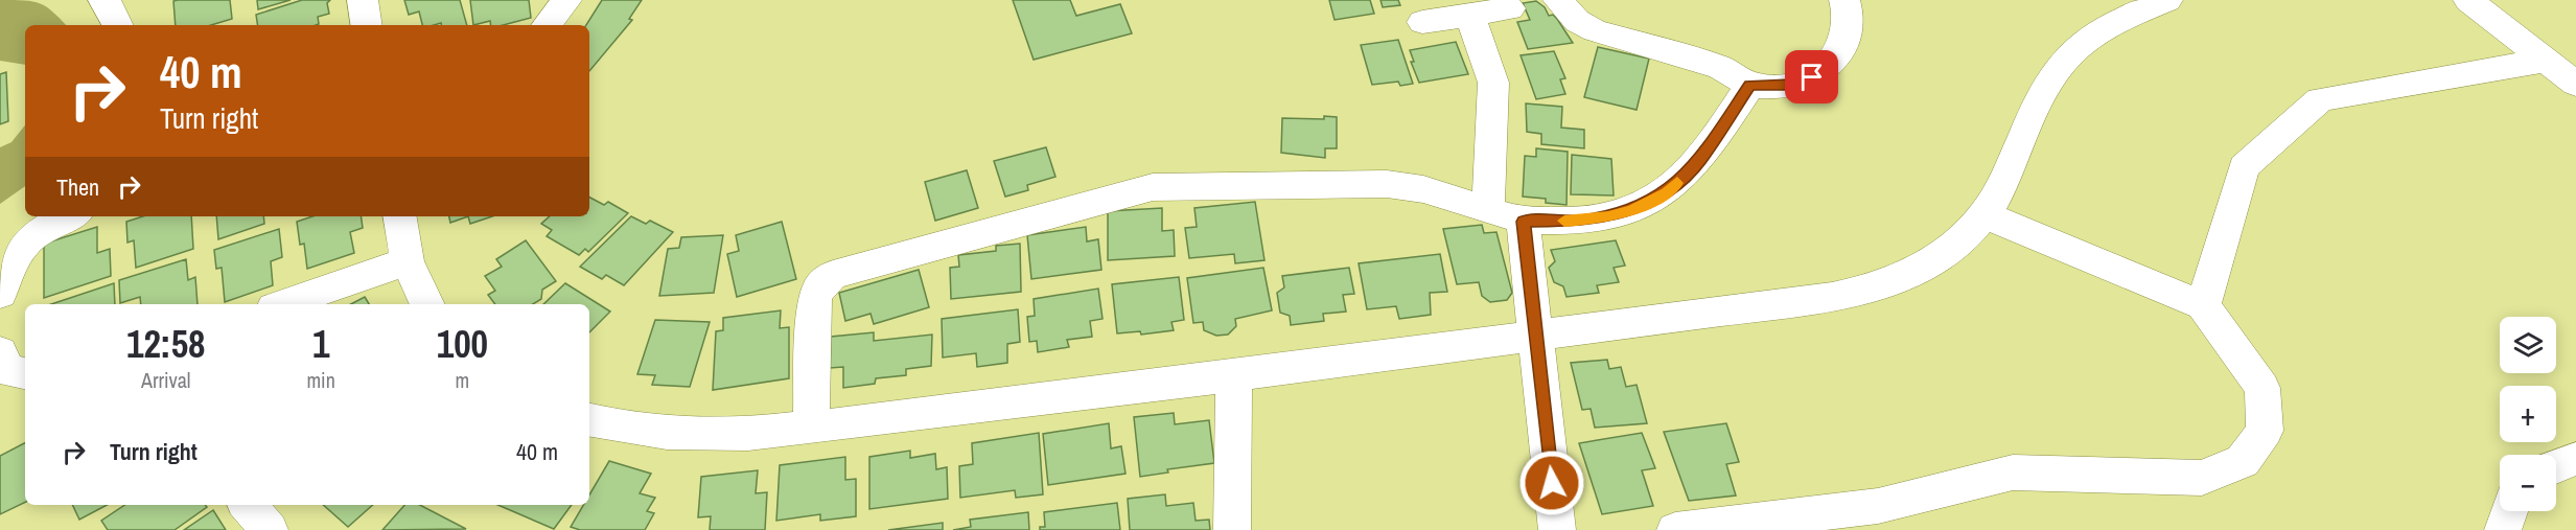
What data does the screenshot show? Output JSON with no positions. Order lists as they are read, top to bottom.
{
  "page": {
    "turn": ["40 m", "Turn right"],
    "then": "Then",
    "eta": [
      "12:58",
      "Arrival",
      "1",
      "min",
      "100",
      "m"
    ],
    "map_buttons": ["+", "−"],
    "list": [
      {
        "name": "Turn right",
        "value": "40 m"
      }
    ]
  }
}
